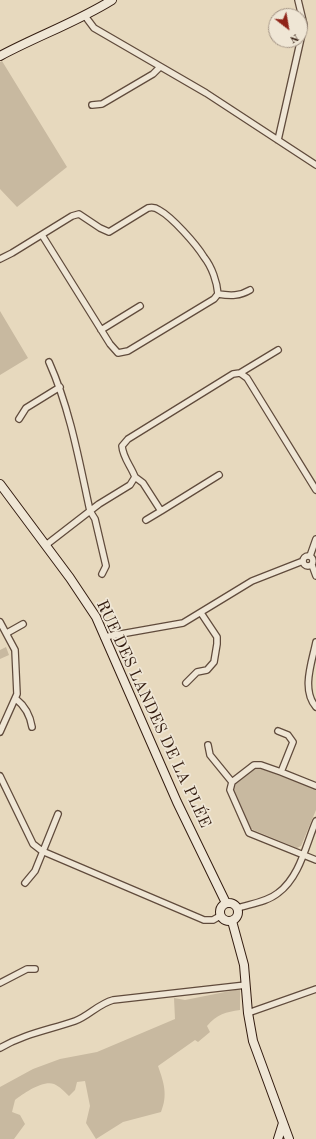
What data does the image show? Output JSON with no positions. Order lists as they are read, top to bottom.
{
  "streets": {
    "street": ["RUE DES LANDES DE LA PLÉE"]
  },
  "north": "bottom right"
}
